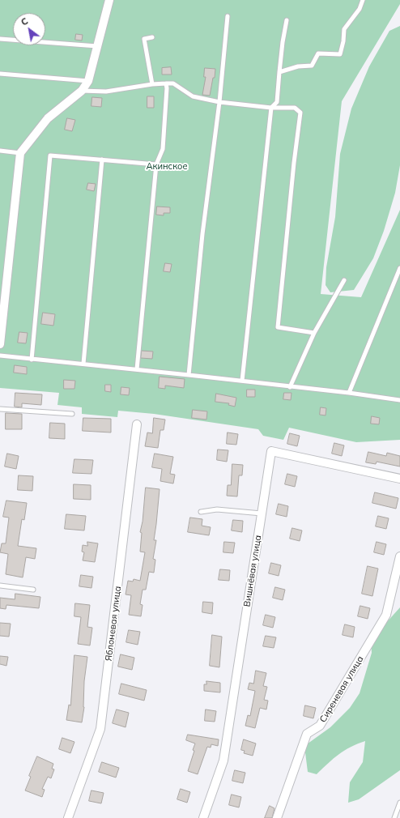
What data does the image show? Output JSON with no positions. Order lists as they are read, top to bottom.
{
  "streets": {
    "street": ["Вишнёвая улица", "Яблоневая улица", "Сиреневая улица"]
  },
  "parks": ["Акинское"],
  "north": "top left"
}
